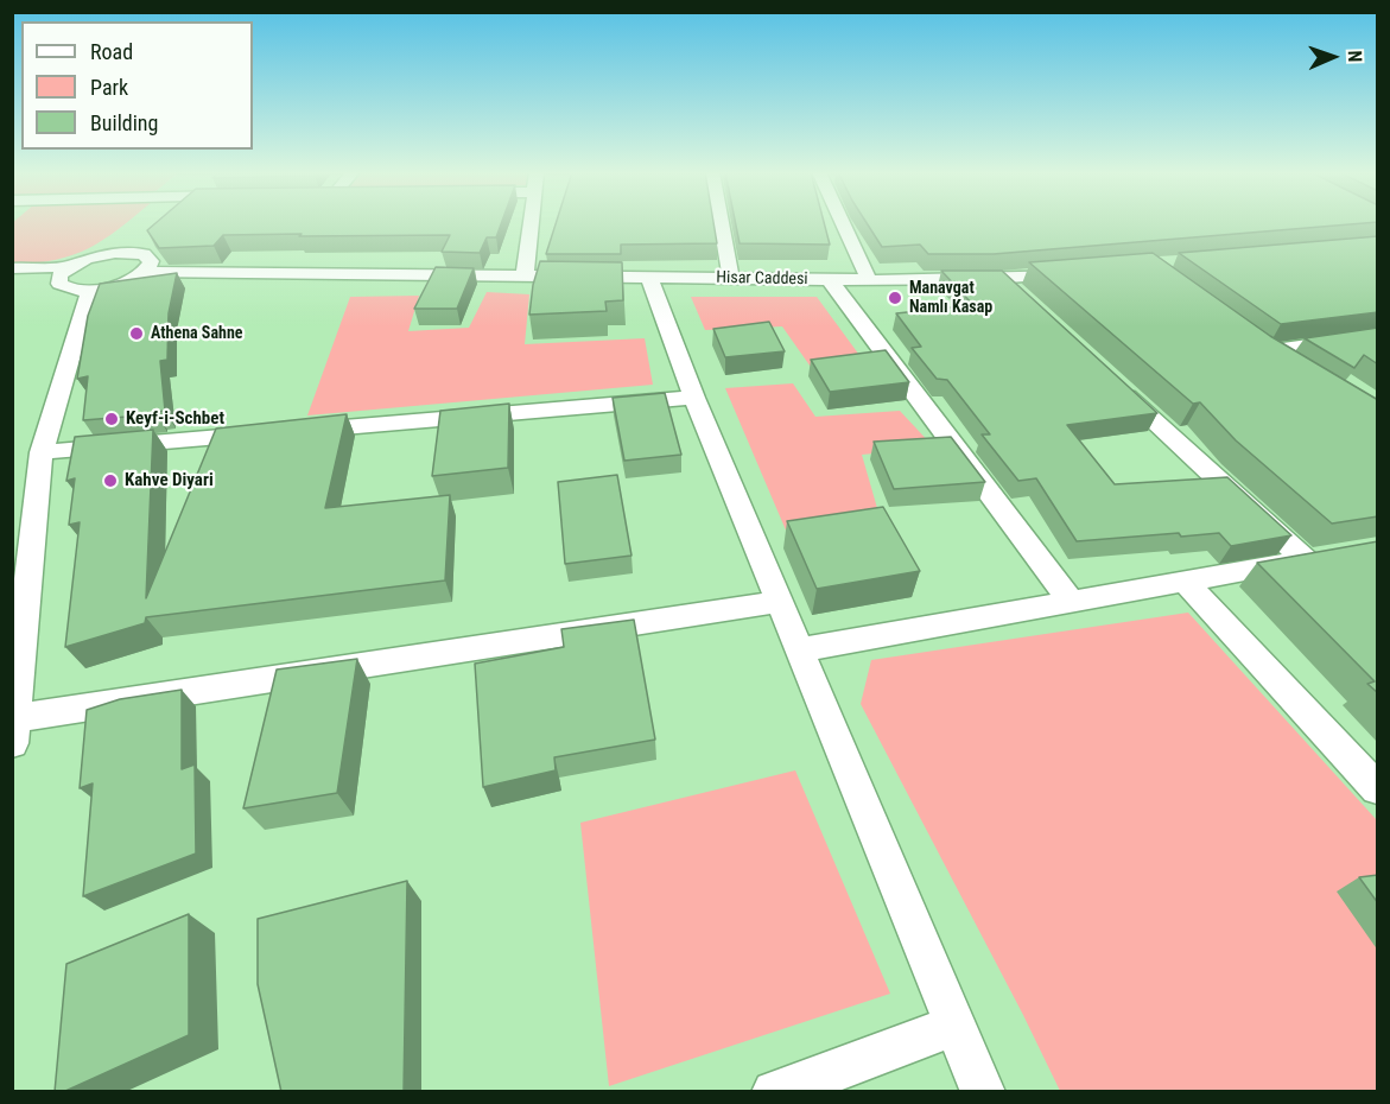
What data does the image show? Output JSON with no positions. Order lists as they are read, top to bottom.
{
  "streets": {
    "street": ["Hisar Caddesi"]
  },
  "places": [
    "Manavgat Namlı Kasap",
    "Athena Sahne",
    "Keyf-i-Schbet",
    "Kahve Diyari"
  ],
  "legend": ["Road", "Park", "Building"],
  "north": "right"
}
